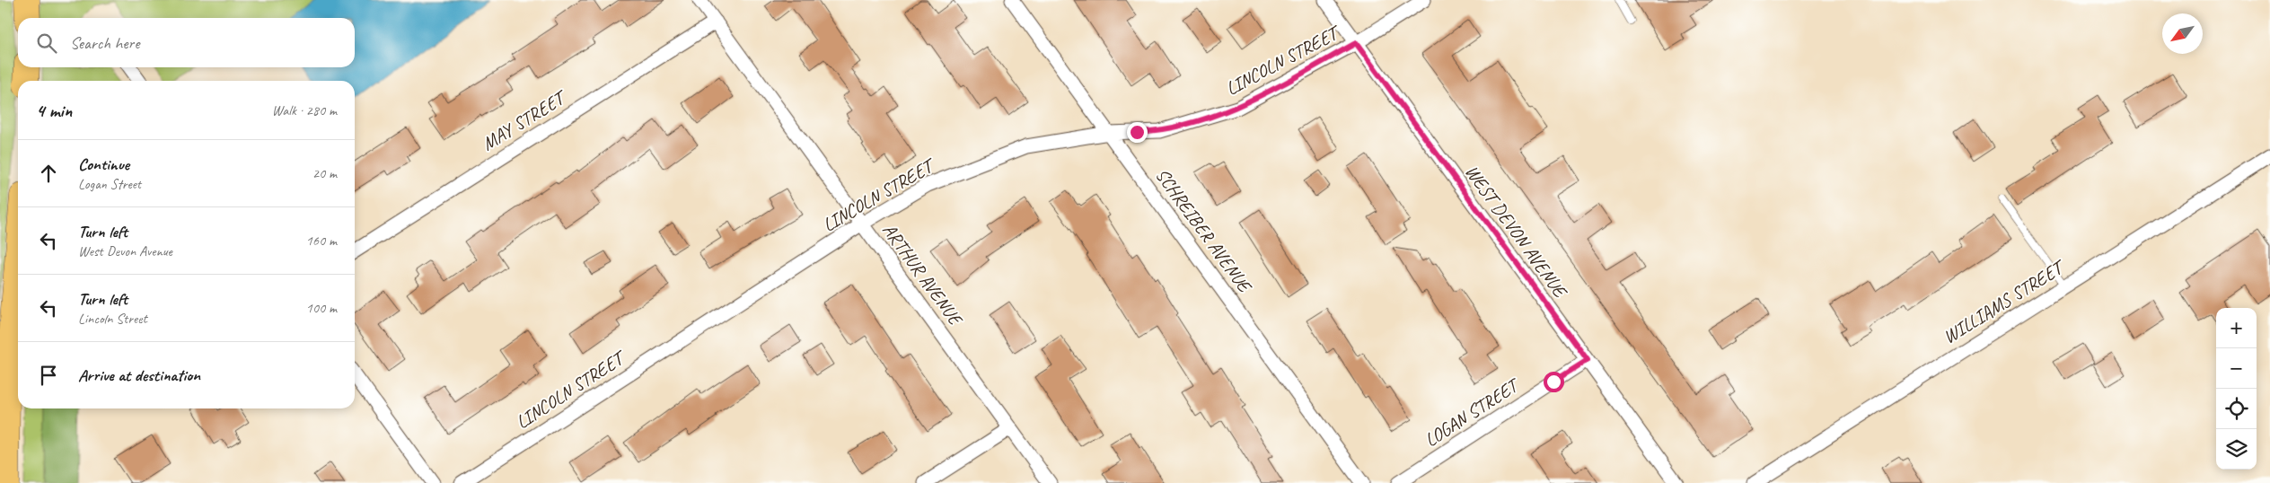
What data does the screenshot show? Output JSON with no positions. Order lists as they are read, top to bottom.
{
  "streets": {
    "street": [
      "LINCOLN STREET",
      "MAY STREET",
      "SCHREIBER AVENUE",
      "WEST DEVON AVENUE",
      "ARTHUR AVENUE",
      "WILLIAMS STREET",
      "LOGAN STREET"
    ]
  },
  "crossings": [
    ["LINCOLN STREET", "SCHREIBER AVENUE"],
    ["LINCOLN STREET", "WEST DEVON AVENUE"],
    ["LINCOLN STREET", "ARTHUR AVENUE"],
    ["MAY STREET", "ARTHUR AVENUE"],
    ["WEST DEVON AVENUE", "LOGAN STREET"]
  ],
  "north": "bottom left",
  "page": {
    "search": "Search here",
    "heading": ["4 min", "Walk · 280 m"],
    "list": [
      ["Continue", "Logan Street", "20 m"],
      ["Turn left", "West Devon Avenue", "160 m"],
      ["Turn left", "Lincoln Street", "100 m"],
      "Arrive at destination"
    ],
    "map_buttons": ["+", "−"]
  }
}
